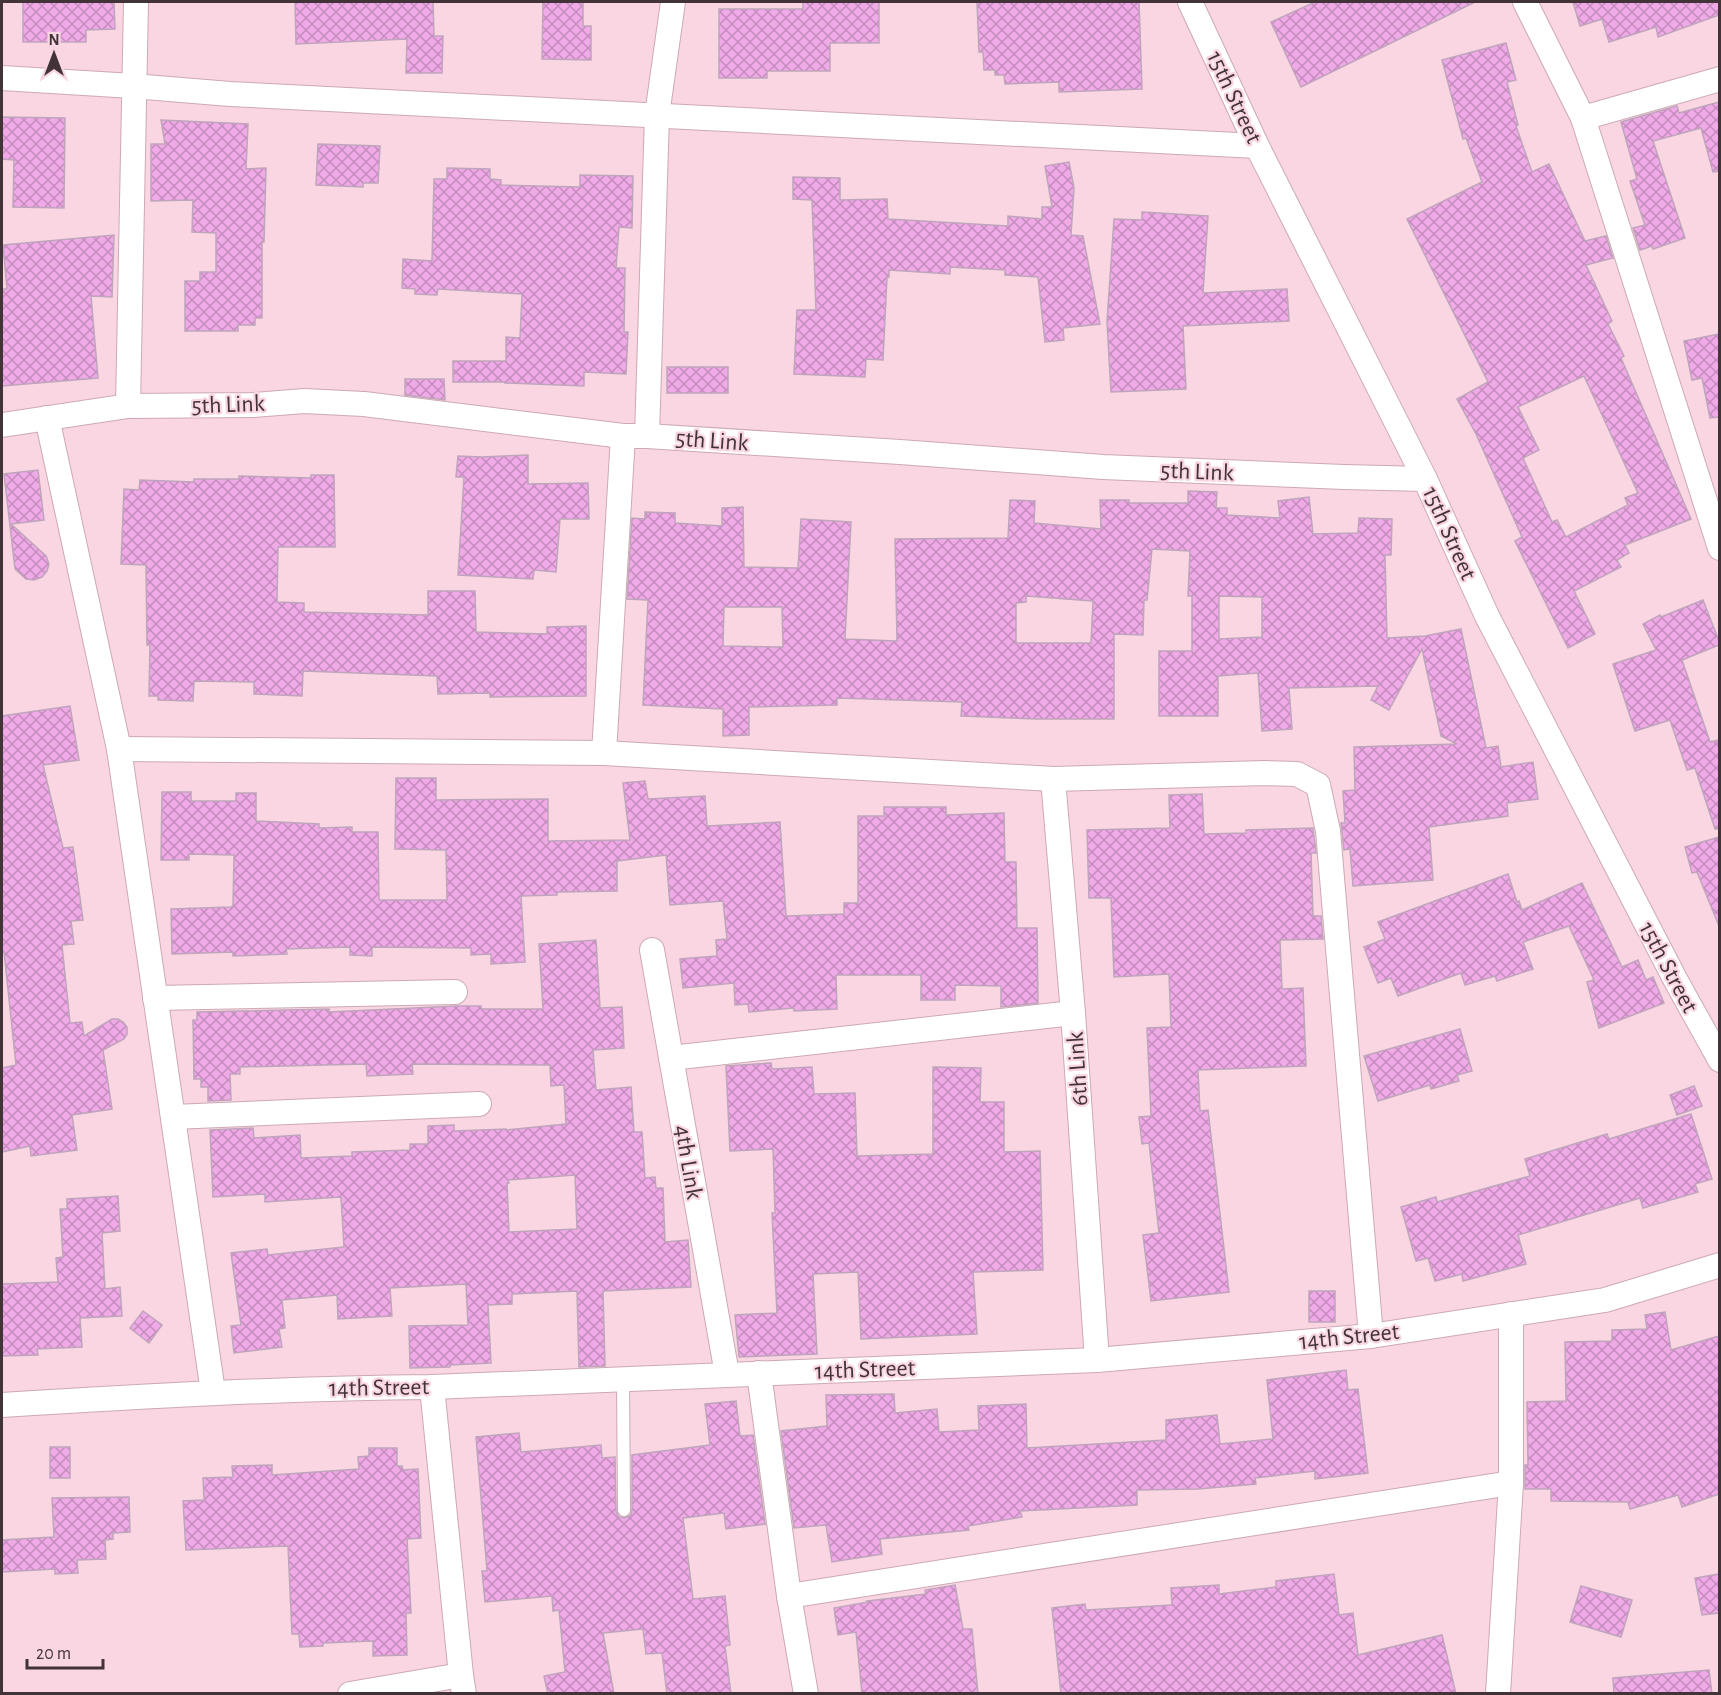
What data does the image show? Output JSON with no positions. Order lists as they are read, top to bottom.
{
  "streets": {
    "street": [
      "15th Street",
      "5th Link",
      "6th Link",
      "4th Link",
      "14th Street"
    ]
  },
  "crossings": [
    ["15th Street", "5th Link"],
    ["6th Link", "14th Street"],
    ["4th Link", "14th Street"]
  ],
  "scale_bar": "20 m",
  "north": "top"
}
